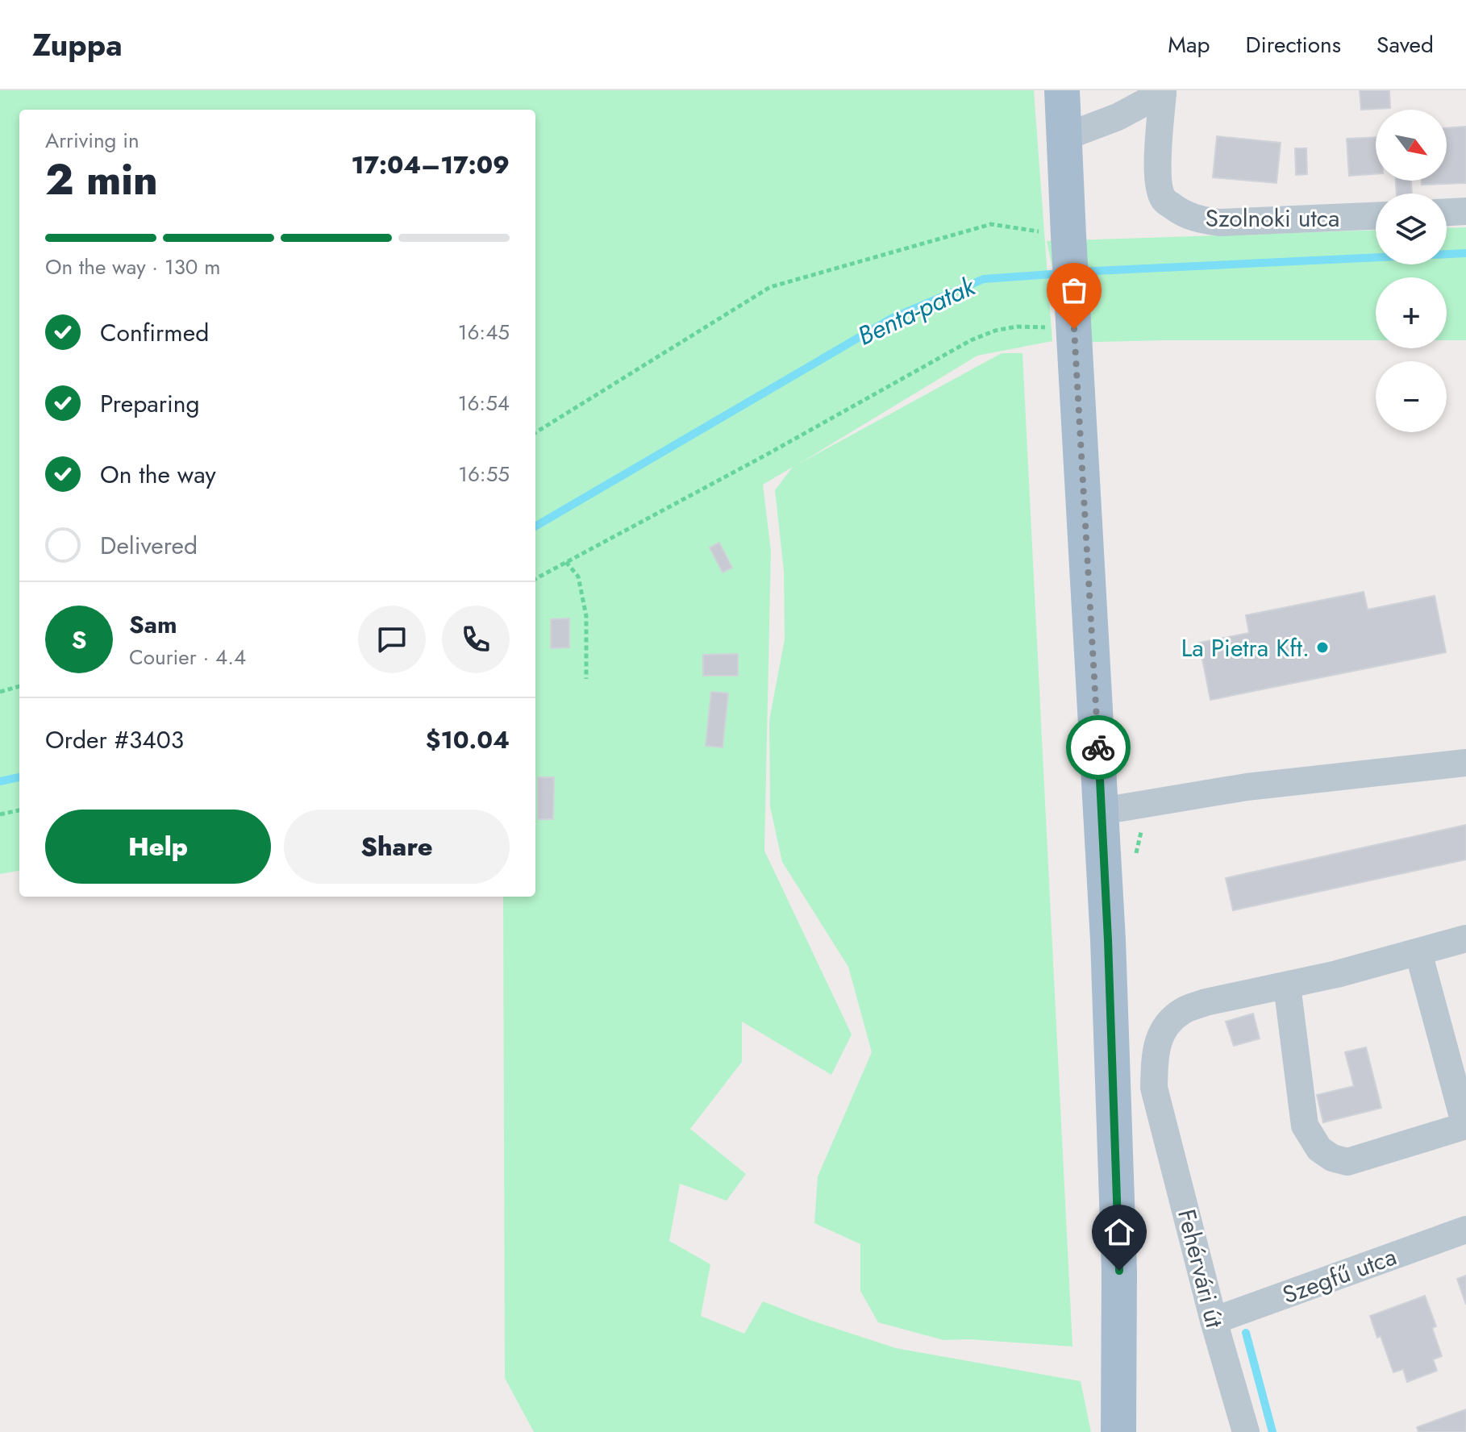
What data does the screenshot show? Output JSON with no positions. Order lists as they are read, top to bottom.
{
  "streets": {
    "street": ["Szolnoki utca", "Fehérvári út", "Szegfű utca"]
  },
  "crossings": [
    ["Fehérvári út", "Szegfű utca"]
  ],
  "water": ["Benta-patak"],
  "places": ["La Pietra Kft."],
  "north": "bottom right",
  "page": {
    "header": "Zuppa",
    "nav": ["Map", "Directions", "Saved"],
    "map_buttons": ["+", "−"],
    "heading": ["2 min", "Arriving in", "17:04–17:09"],
    "panel": [
      "Sam",
      "Courier · 4.4",
      "Order #3403",
      "$10.04"
    ],
    "bar": "On the way · 130 m",
    "list": [
      ["Confirmed", "16:45"],
      ["Preparing", "16:54"],
      ["On the way", "16:55"],
      "Delivered"
    ],
    "round": "S",
    "buttons": ["Help", "Share"]
  }
}
